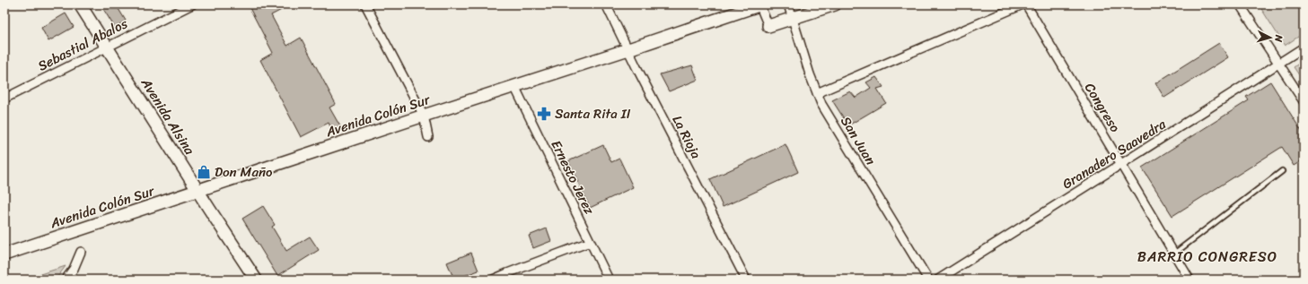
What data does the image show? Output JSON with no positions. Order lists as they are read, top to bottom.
{
  "streets": {
    "main road": ["Avenida Colón Sur", "Avenida Alsina"],
    "street": [
      "Sebastial Abalos",
      "Congreso",
      "La Rioja",
      "San Juan",
      "Granadero Saavedra",
      "Ernesto Jerez"
    ]
  },
  "crossings": [
    ["Sebastial Abalos", "Avenida Alsina"],
    ["Congreso", "Granadero Saavedra"],
    ["Avenida Colón Sur", "Avenida Alsina"],
    ["Avenida Colón Sur", "La Rioja"],
    ["Avenida Colón Sur", "Ernesto Jerez"]
  ],
  "districts": ["BARRIO CONGRESO"],
  "places": {
    "pharmacy": ["Santa Rita II"],
    "shop": ["Don Maño"]
  },
  "north": "right"
}
